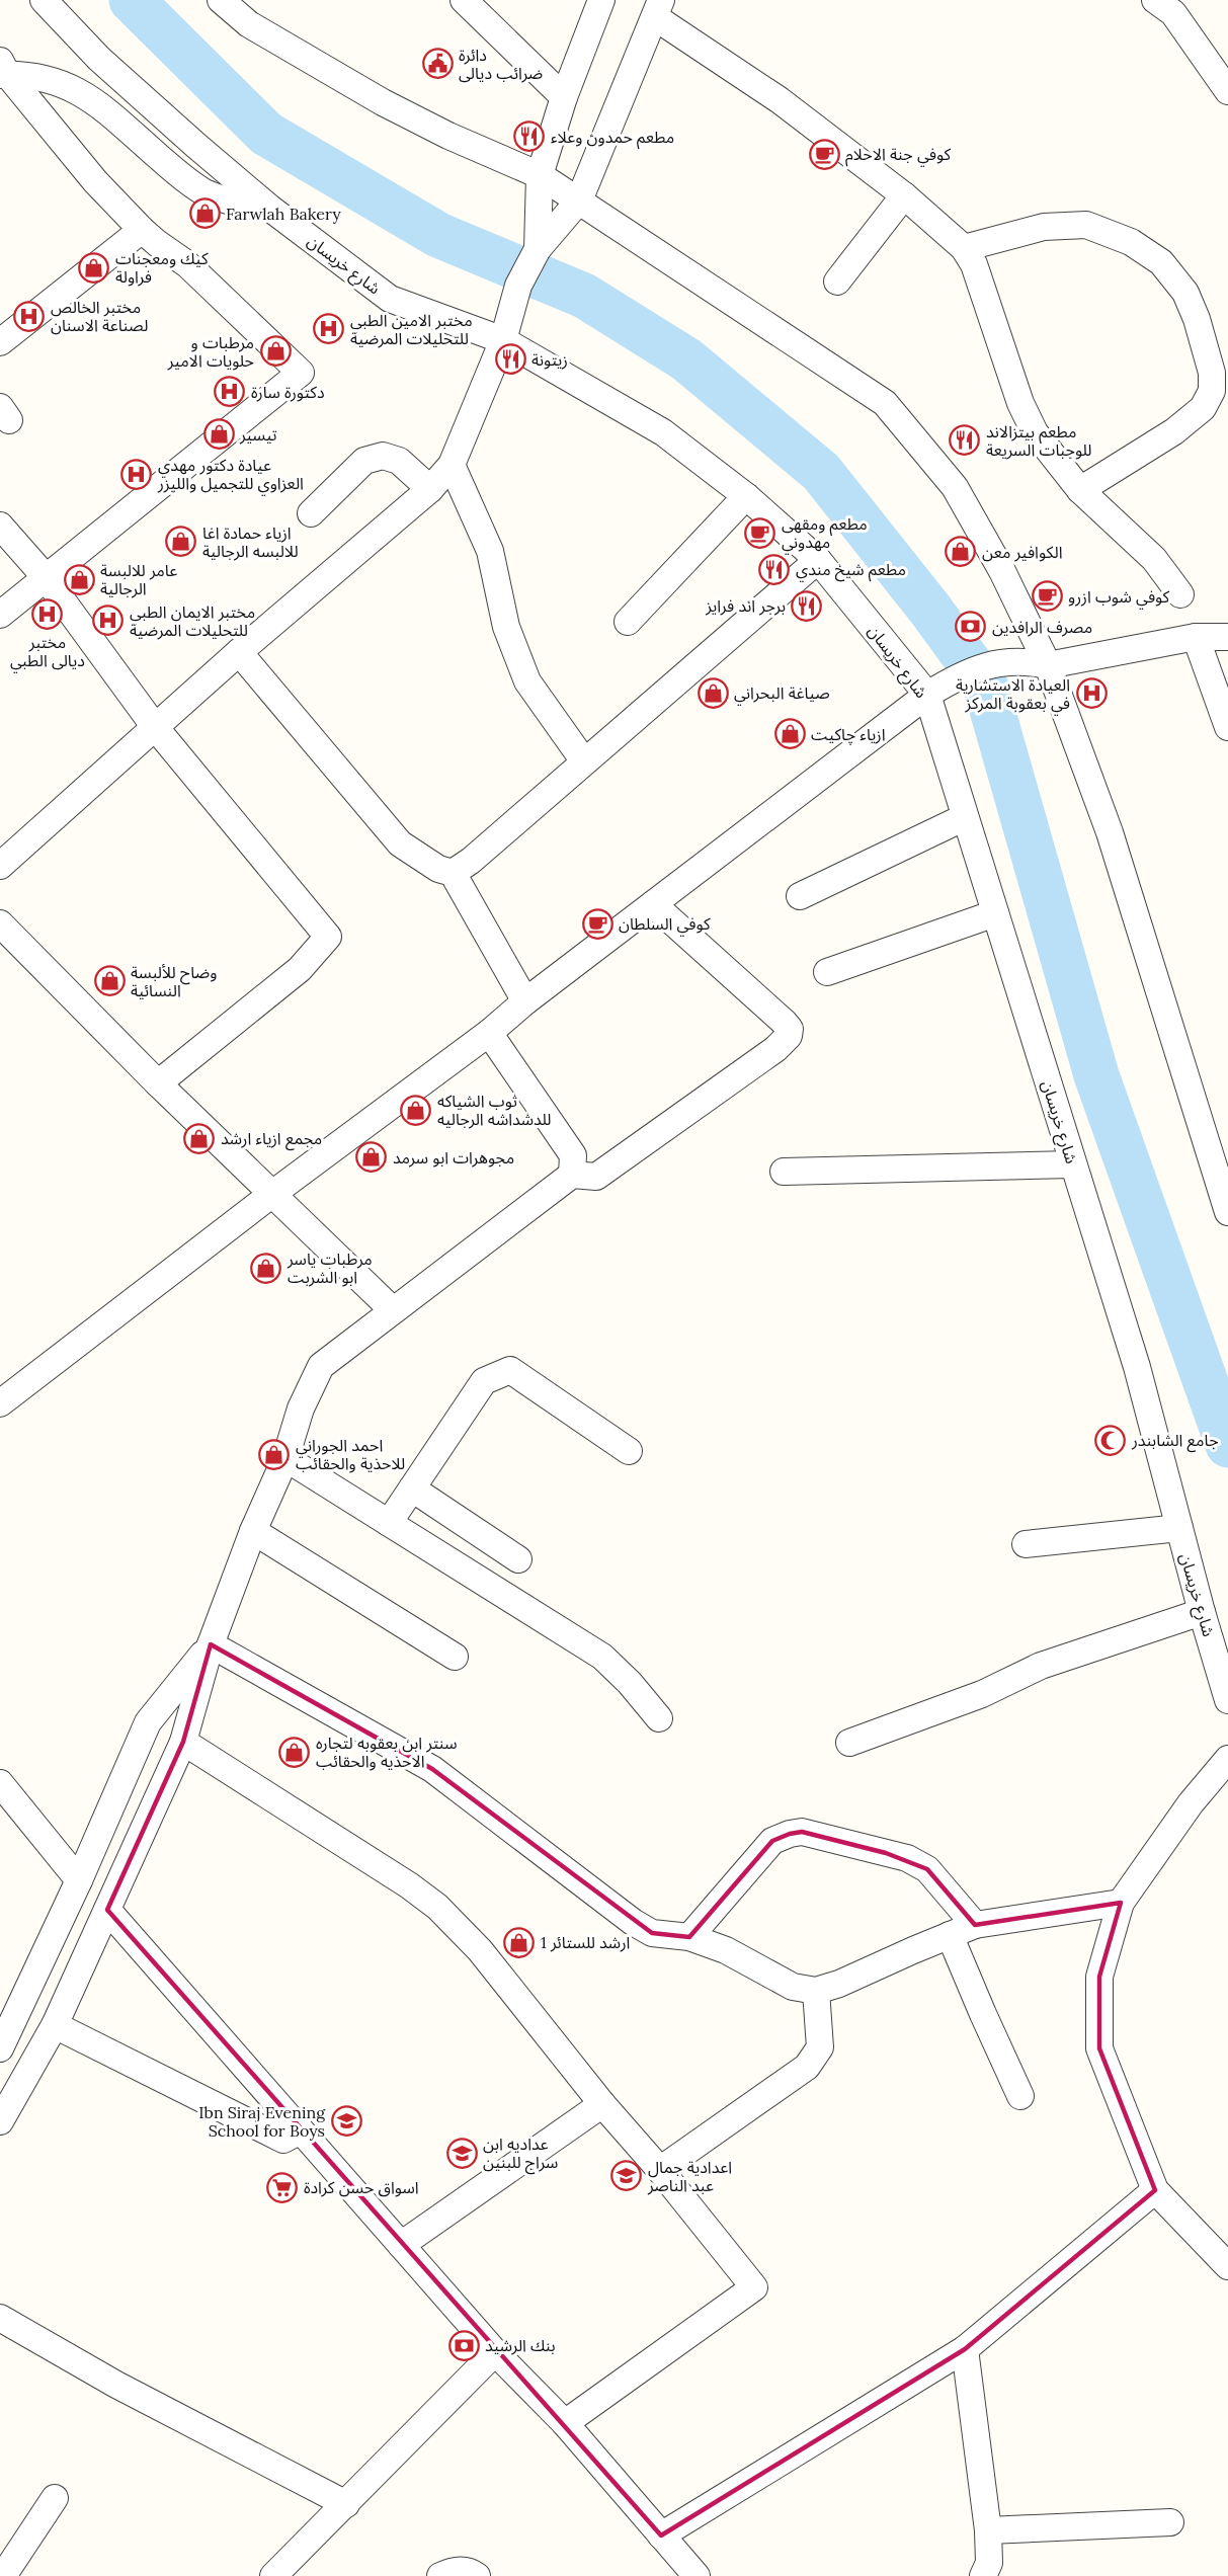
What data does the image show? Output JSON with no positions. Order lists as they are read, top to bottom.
{
  "streets": {
    "street": ["شارع خريسان"]
  },
  "places": {
    "public building": ["دائرة ضرائب ديالى"],
    "restaurant": [
      "مطعم حمدون وعلاء",
      "زيتونة",
      "مطعم بيتزالاند للوجبات السريعة",
      "مطعم شيخ مندي",
      "برجر اند فرايز"
    ],
    "cafe": [
      "كوفي جنة الاحلام",
      "مطعم ومقهى مهدوني",
      "كوفي شوب ازرو",
      "كوفي السلطان"
    ],
    "shop": [
      "Farwlah Bakery",
      "كيك ومعجنات فراولة",
      "مرطبات و حلويات الامير",
      "تيسير",
      "ازياء حمادة اغا للالبسه الرجالية",
      "الكوافير معن",
      "عامر للالبسة الرجالية",
      "صياغة البحراني",
      "ازياء چاكيت",
      "وضاح للألبسة النسائية",
      "ثوب الشياكه للدشداشه الرجاليه",
      "مجمع ازياء ارشد",
      "مجوهرات ابو سرمد",
      "مرطبات ياسر ابو الشربت",
      "احمد الجوراني للاحذية والحقائب",
      "سنتر ابن بعقوبه لتجاره الاحذيه والحقائب",
      "ارشد للستائر 1"
    ],
    "hospital": [
      "مختبر الخالص لصناعة الاسنان",
      "مختبر الامين الطبي للتحليلات المرضية",
      "دكتورة سارة",
      "عيادة دكتور مهدي العزاوي للتجميل والليزر",
      "مختبر ديالى الطبي",
      "مختبر الايمان الطبي للتحليلات المرضية",
      "العيادة الاستشارية في بعقوبة المركز"
    ],
    "bank": ["مصرف الرافدين", "بنك الرشيد"],
    "mosque": ["جامع الشابندر"],
    "school or university": ["Ibn Siraj Evening School for Boys", "عداديه ابن سراج للبنين", "اعدادية جمال عبد الناصر"],
    "supermarket": ["اسواق حسن كرادة"]
  }
}
